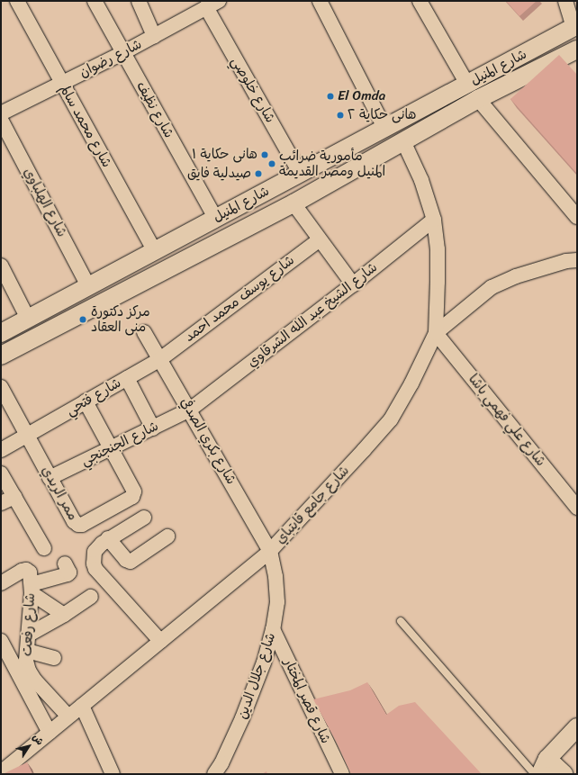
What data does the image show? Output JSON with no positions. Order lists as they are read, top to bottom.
{
  "streets": {
    "street": [
      "شارع رضوان",
      "شارع المنيل",
      "شارع خلوصي",
      "شارع نظيف",
      "شارع محمد سالم",
      "شارع الهلباوي",
      "شارع يوسف محمد احمد",
      "شارع الشيخ عبد الله الشرقاوي",
      "شارع فتحي",
      "شارع علي فهمي باشا",
      "شارع بكري الصدفي",
      "شارع الجنجنجي",
      "ممر الريدي",
      "شارع جامع قايتباي",
      "شارع رفعت",
      "شارع جلال الدين",
      "شارع قصر المختار"
    ]
  },
  "crossings": [
    ["شارع رضوان", "شارع خلوصي"],
    ["شارع رضوان", "شارع نظيف"],
    ["شارع رضوان", "شارع محمد سالم"],
    ["شارع المنيل", "شارع خلوصي"],
    ["شارع المنيل", "شارع نظيف"],
    ["شارع المنيل", "شارع محمد سالم"],
    ["شارع المنيل", "شارع الهلباوي"],
    ["شارع المنيل", "شارع جامع قايتباي"],
    ["شارع يوسف محمد احمد", "شارع فتحي"],
    ["شارع يوسف محمد احمد", "شارع بكري الصدفي"],
    ["شارع الشيخ عبد الله الشرقاوي", "شارع بكري الصدفي"],
    ["شارع الشيخ عبد الله الشرقاوي", "شارع الجنجنجي"],
    ["شارع الشيخ عبد الله الشرقاوي", "شارع جامع قايتباي"],
    ["شارع فتحي", "شارع بكري الصدفي"],
    ["شارع فتحي", "ممر الريدي"],
    ["شارع علي فهمي باشا", "شارع جامع قايتباي"],
    ["شارع بكري الصدفي", "شارع الجنجنجي"],
    ["شارع بكري الصدفي", "شارع جامع قايتباي"],
    ["شارع بكري الصدفي", "شارع جلال الدين"],
    ["شارع الجنجنجي", "ممر الريدي"],
    ["شارع جامع قايتباي", "شارع رفعت"],
    ["شارع جامع قايتباي", "شارع جلال الدين"],
    ["شارع جلال الدين", "شارع قصر المختار"]
  ],
  "places": [
    "El Omda",
    "هانى حكاية ٢",
    "هانى حكاية ١",
    "مأمورية ضرائب المنيل ومصر القديمة",
    "صيدلية فايق",
    "مركز دكتورة منى العقاد"
  ],
  "north": "top right"
}
